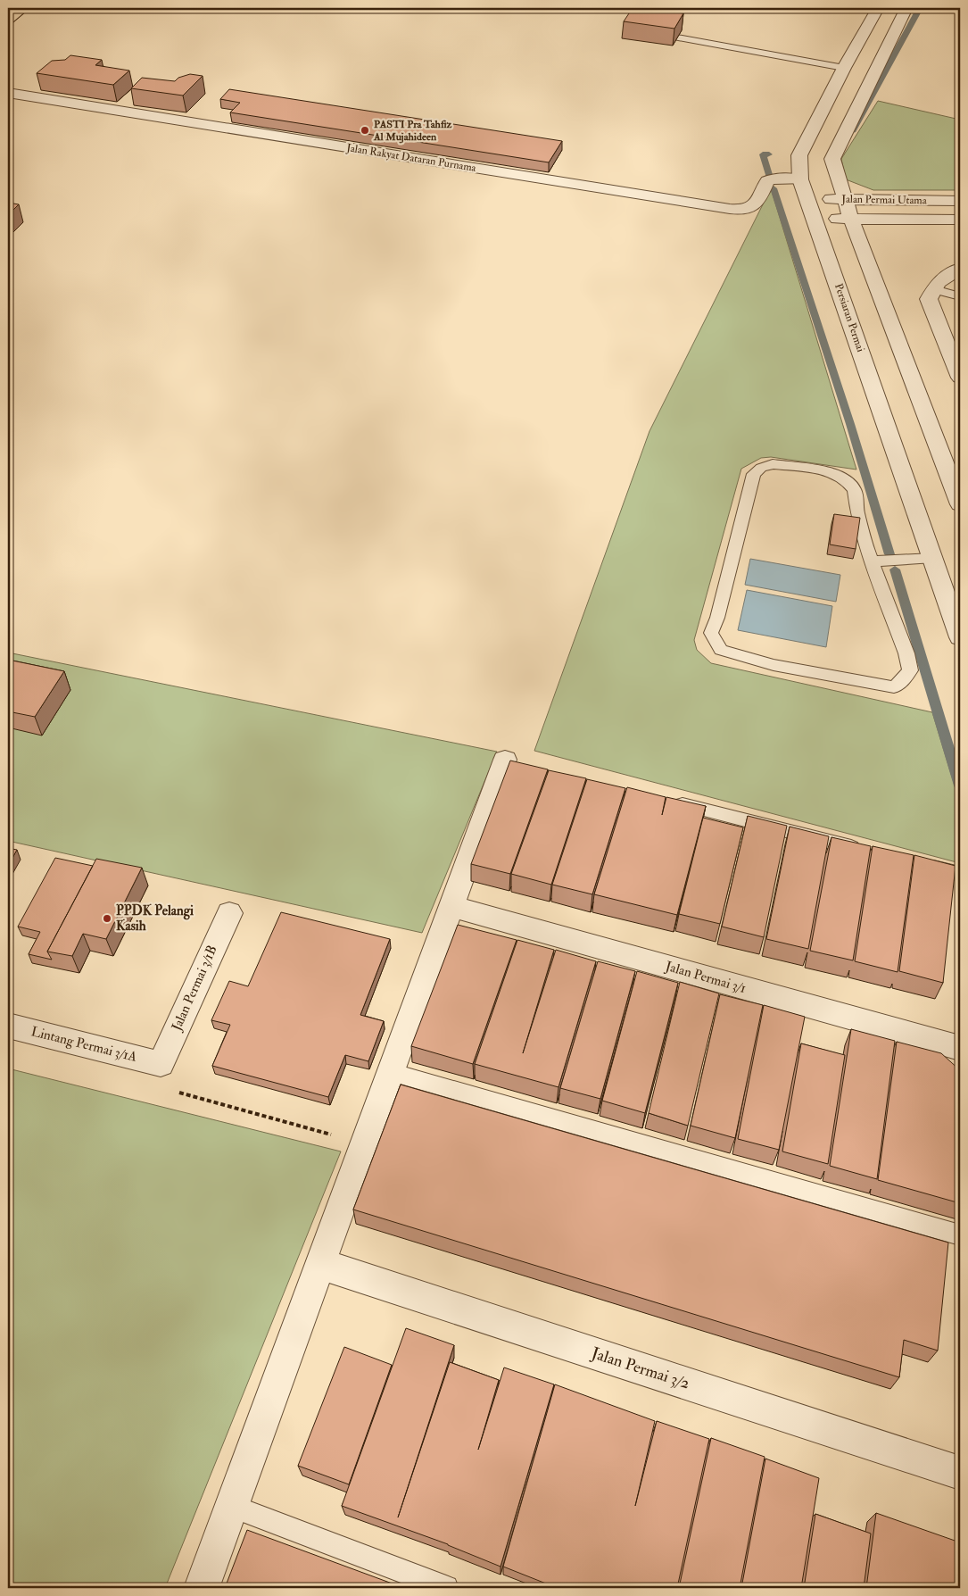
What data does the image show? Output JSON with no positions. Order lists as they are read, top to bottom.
{
  "streets": {
    "street": [
      "Jalan Rakyat Dataran Purnama",
      "Jalan Permai Utama",
      "Persiaran Permai",
      "Jalan Permai 3/1",
      "Jalan Permai 3/1B",
      "Lintang Permai 3/1A",
      "Jalan Permai 3/2"
    ]
  },
  "crossings": [
    ["Jalan Rakyat Dataran Purnama", "Persiaran Permai"],
    ["Jalan Permai Utama", "Persiaran Permai"],
    ["Jalan Permai 3/1B", "Lintang Permai 3/1A"]
  ],
  "places": ["PASTI Pra Tahfiz Al Mujahideen", "PPDK Pelangi Kasih"]
}
